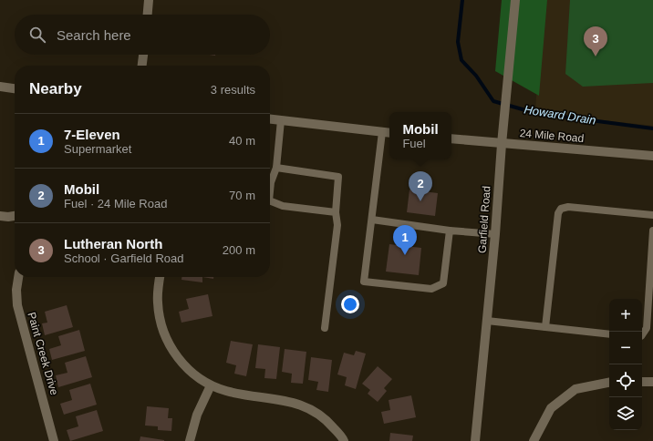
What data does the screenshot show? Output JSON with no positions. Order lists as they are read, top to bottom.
{
  "streets": {
    "street": ["24 Mile Road", "Garfield Road", "Paint Creek Drive"]
  },
  "crossings": [
    ["24 Mile Road", "Garfield Road"]
  ],
  "water": ["Howard Drain"],
  "page": {
    "search": "Search here",
    "pins": ["3", "2", "1"],
    "heading": ["Nearby", "3 results"],
    "popup": ["Mobil", "Fuel"],
    "list": [
      {
        "mark": "1",
        "name": "7-Eleven",
        "note": "Supermarket",
        "value": "40 m"
      },
      {
        "mark": "2",
        "name": "Mobil",
        "note": "Fuel · 24 Mile Road",
        "value": "70 m"
      },
      {
        "mark": "3",
        "name": "Lutheran North",
        "note": "School · Garfield Road",
        "value": "200 m"
      }
    ],
    "map_buttons": ["+", "−"]
  }
}
